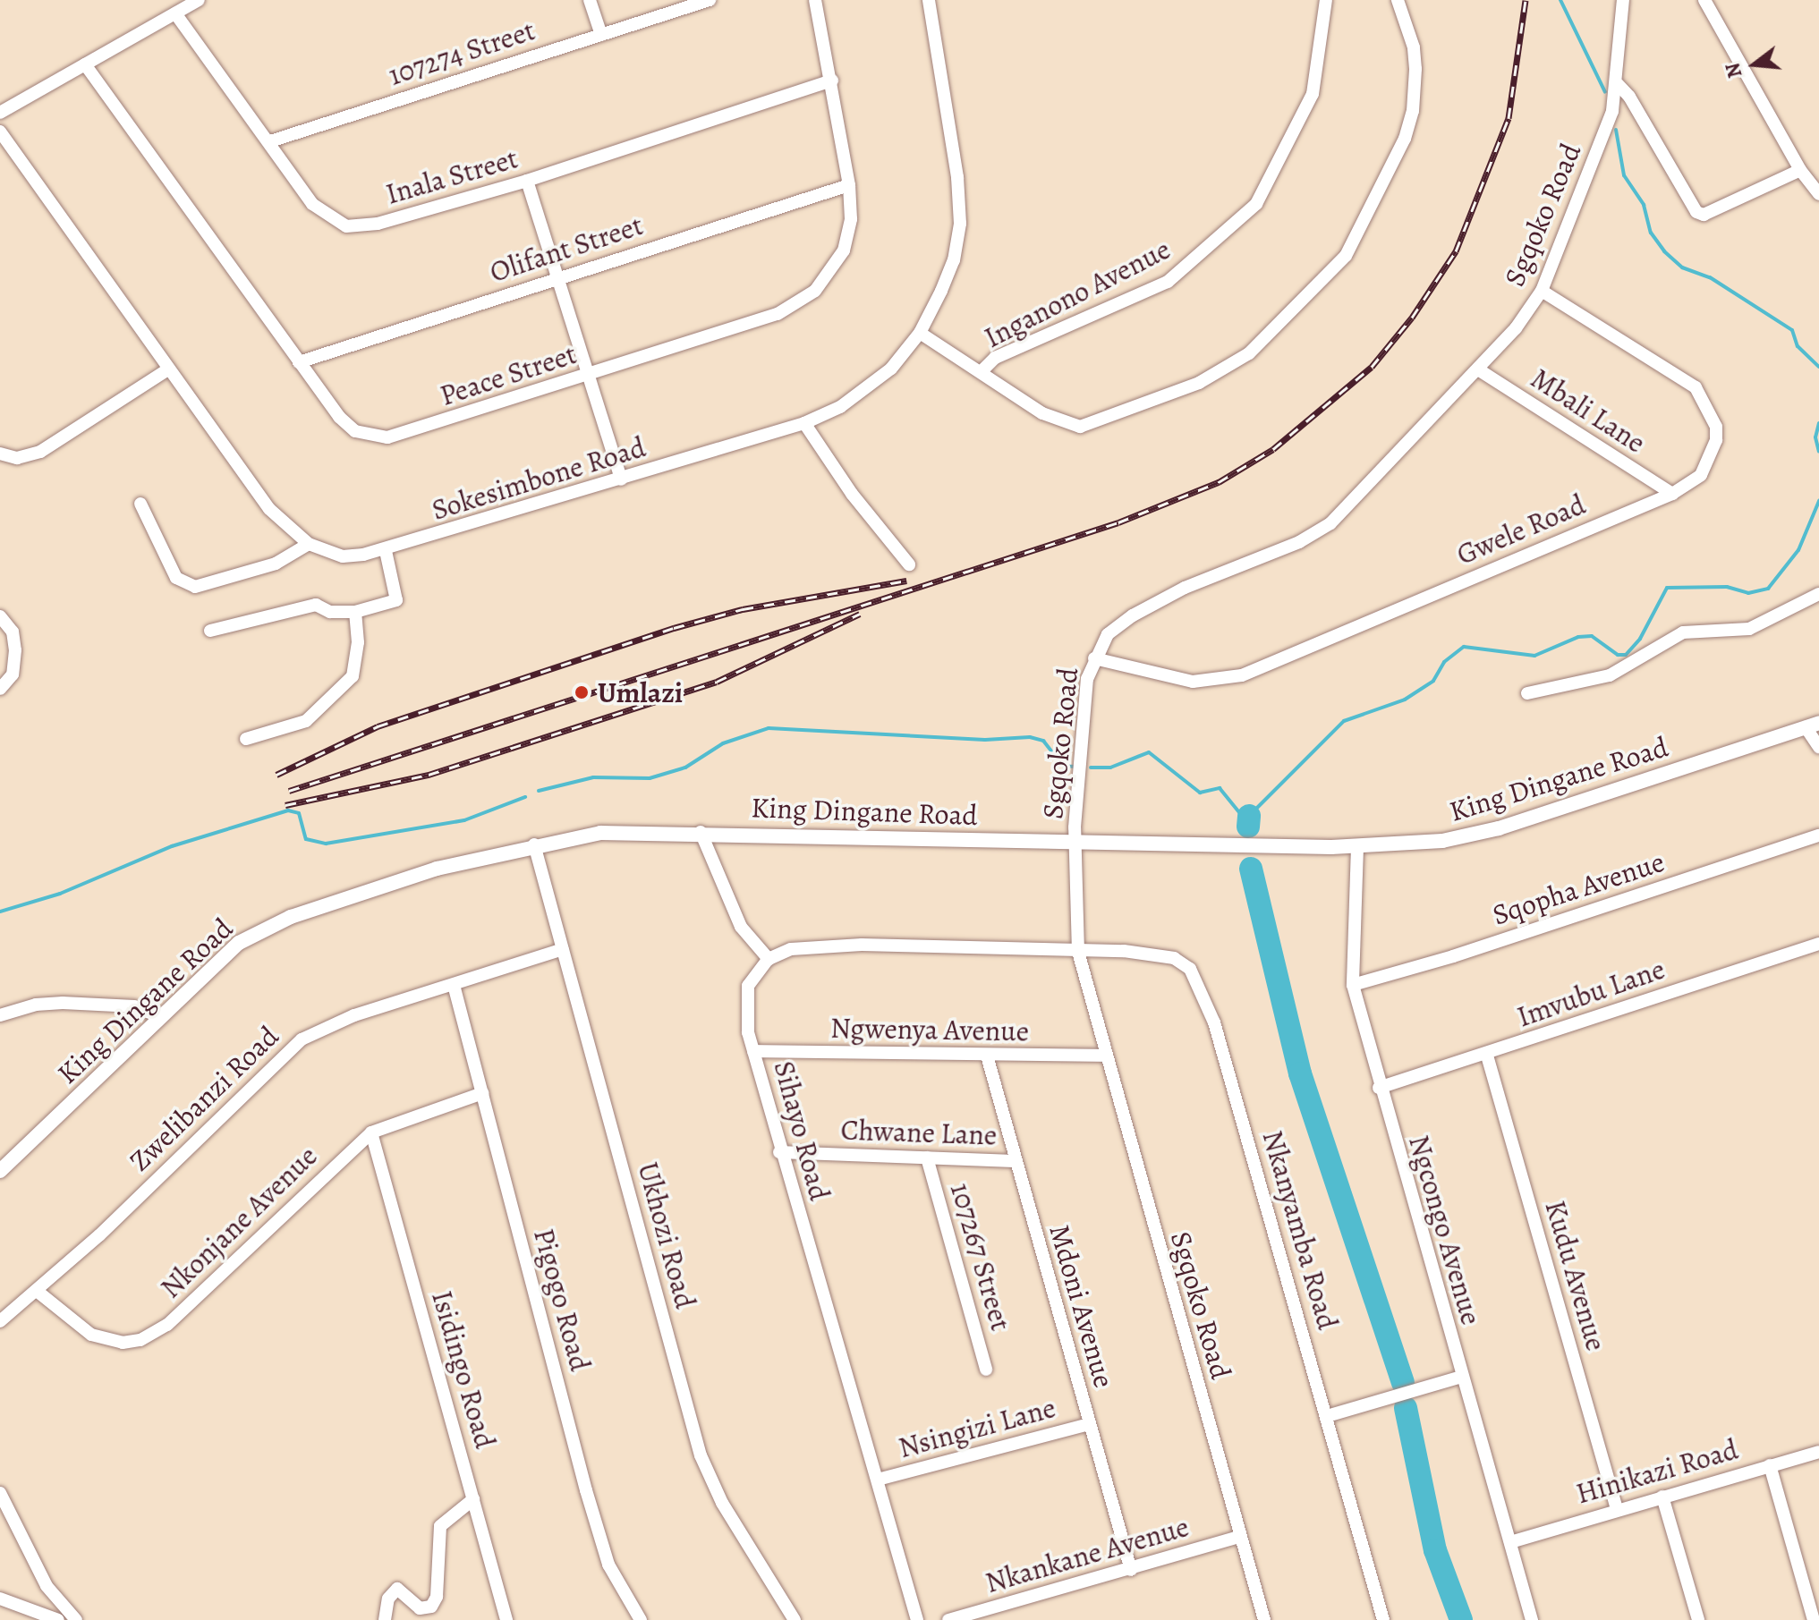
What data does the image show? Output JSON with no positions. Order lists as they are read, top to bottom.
{
  "streets": {
    "street": [
      "107274 Street",
      "Inala Street",
      "Sgqoko Road",
      "Olifant Street",
      "Inganono Avenue",
      "Peace Street",
      "Mbali Lane",
      "Sokesimbone Road",
      "Gwele Road",
      "King Dingane Road",
      "Sqopha Avenue",
      "Imvubu Lane",
      "Ngwenya Avenue",
      "Zwelibanzi Road",
      "Sihayo Road",
      "Chwane Lane",
      "Nkonjane Avenue",
      "Nkanyamba Road",
      "Ngcongo Avenue",
      "Ukhozi Road",
      "107267 Street",
      "Kudu Avenue",
      "Pigogo Road",
      "Mdoni Avenue",
      "Isidingo Road",
      "Nsingizi Lane",
      "Hinikazi Road",
      "Nkankane Avenue"
    ]
  },
  "crossings": [
    ["107274 Street", "Inala Street"],
    ["Inala Street", "Peace Street"],
    ["Sgqoko Road", "Mbali Lane"],
    ["Sgqoko Road", "Gwele Road"],
    ["Sgqoko Road", "King Dingane Road"],
    ["Sgqoko Road", "Ngwenya Avenue"],
    ["Sgqoko Road", "Nkanyamba Road"],
    ["Sgqoko Road", "Nkankane Avenue"],
    ["Olifant Street", "Peace Street"],
    ["Mbali Lane", "Gwele Road"],
    ["King Dingane Road", "Ngcongo Avenue"],
    ["King Dingane Road", "Ukhozi Road"],
    ["Sqopha Avenue", "Ngcongo Avenue"],
    ["Imvubu Lane", "Ngcongo Avenue"],
    ["Imvubu Lane", "Kudu Avenue"],
    ["Ngwenya Avenue", "Sihayo Road"],
    ["Ngwenya Avenue", "Mdoni Avenue"],
    ["Zwelibanzi Road", "Nkonjane Avenue"],
    ["Zwelibanzi Road", "Ukhozi Road"],
    ["Zwelibanzi Road", "Pigogo Road"],
    ["Sihayo Road", "Chwane Lane"],
    ["Sihayo Road", "Nsingizi Lane"],
    ["Chwane Lane", "107267 Street"],
    ["Chwane Lane", "Mdoni Avenue"],
    ["Nkonjane Avenue", "Pigogo Road"],
    ["Nkonjane Avenue", "Isidingo Road"],
    ["Ngcongo Avenue", "Hinikazi Road"],
    ["Kudu Avenue", "Hinikazi Road"],
    ["Mdoni Avenue", "Nsingizi Lane"],
    ["Mdoni Avenue", "Nkankane Avenue"]
  ],
  "places": ["Umlazi"],
  "north": "left"
}
